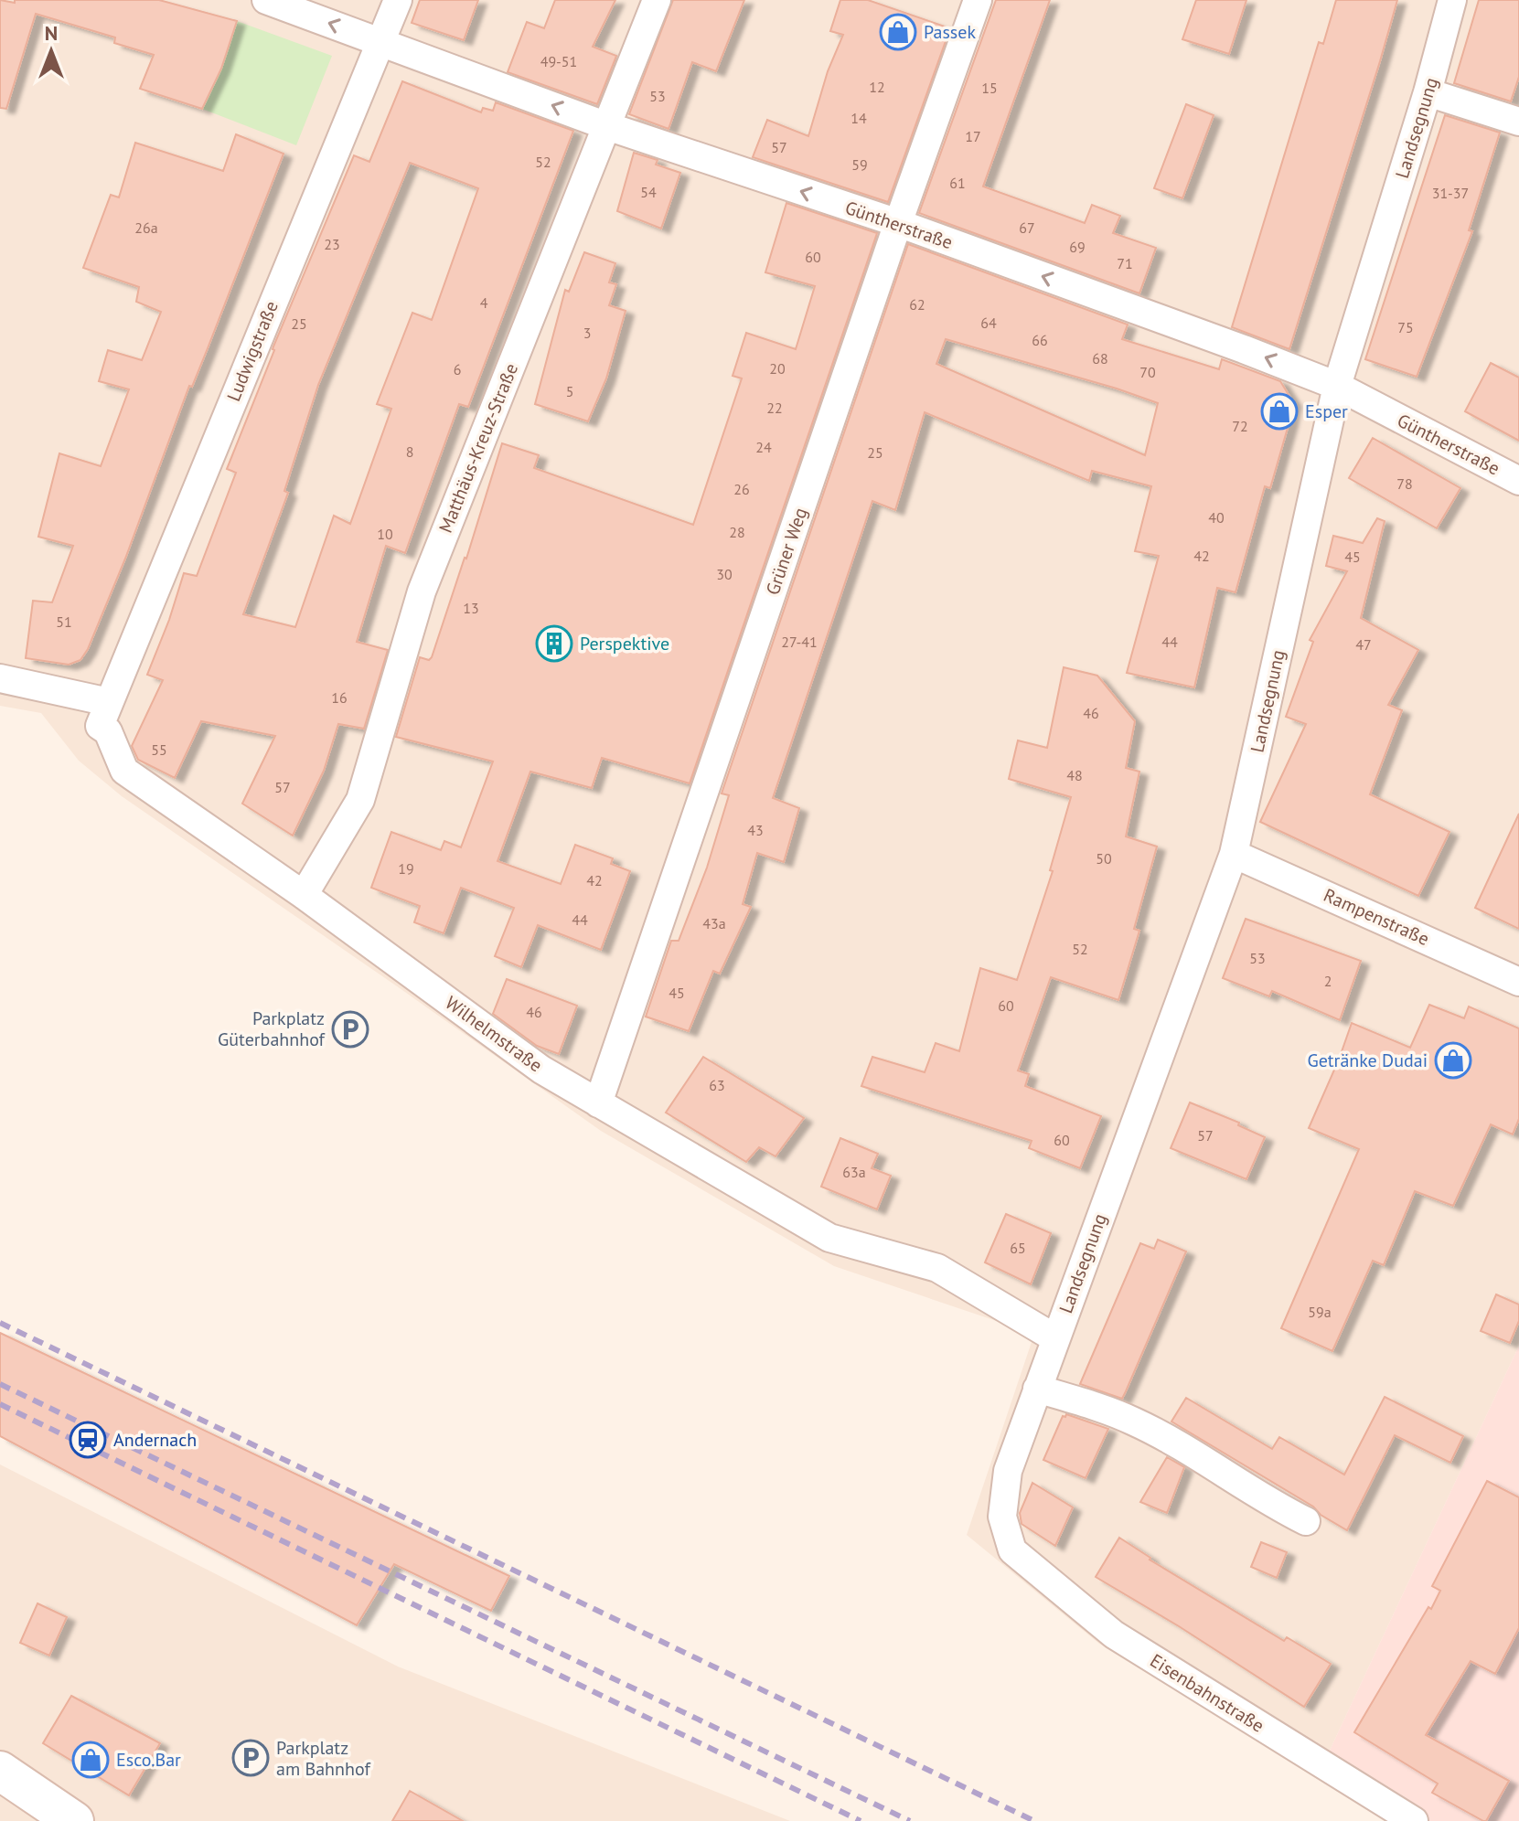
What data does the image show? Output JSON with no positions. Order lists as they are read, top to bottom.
{
  "streets": {
    "street": [
      "Landsegnung",
      "Güntherstraße",
      "Ludwigstraße",
      "Matthäus-Kreuz-Straße",
      "Grüner Weg",
      "Rampenstraße",
      "Wilhelmstraße",
      "Eisenbahnstraße"
    ]
  },
  "crossings": [
    ["Landsegnung", "Güntherstraße"],
    ["Landsegnung", "Rampenstraße"],
    ["Landsegnung", "Wilhelmstraße"],
    ["Landsegnung", "Eisenbahnstraße"],
    ["Güntherstraße", "Ludwigstraße"],
    ["Güntherstraße", "Matthäus-Kreuz-Straße"],
    ["Güntherstraße", "Grüner Weg"],
    ["Ludwigstraße", "Wilhelmstraße"],
    ["Matthäus-Kreuz-Straße", "Wilhelmstraße"],
    ["Grüner Weg", "Wilhelmstraße"]
  ],
  "one_way": ["Güntherstraße"],
  "places": {
    "shop": [
      "Passek",
      "Esper",
      "Getränke Dudai",
      "Esco.Bar"
    ],
    "building": ["Perspektive"],
    "parking": ["Parkplatz Güterbahnhof", "Parkplatz am Bahnhof"],
    "station": ["Andernach"]
  },
  "house_numbers": [
    "49-51",
    "12",
    "15",
    "53",
    "14",
    "17",
    "57",
    "52",
    "59",
    "61",
    "54",
    "31-37",
    "26a",
    "67",
    "23",
    "69",
    "60",
    "71",
    "4",
    "62",
    "64",
    "25",
    "75",
    "3",
    "66",
    "68",
    "20",
    "6",
    "70",
    "5",
    "22",
    "72",
    "24",
    "8",
    "25",
    "78",
    "26",
    "40",
    "28",
    "10",
    "42",
    "45",
    "30",
    "13",
    "51",
    "27-41",
    "44",
    "47",
    "16",
    "46",
    "55",
    "48",
    "57",
    "43",
    "50",
    "19",
    "42",
    "44",
    "43a",
    "52",
    "53",
    "2",
    "45",
    "60",
    "46",
    "63",
    "57",
    "60",
    "63a",
    "65",
    "59a"
  ],
  "north": "top"
}
